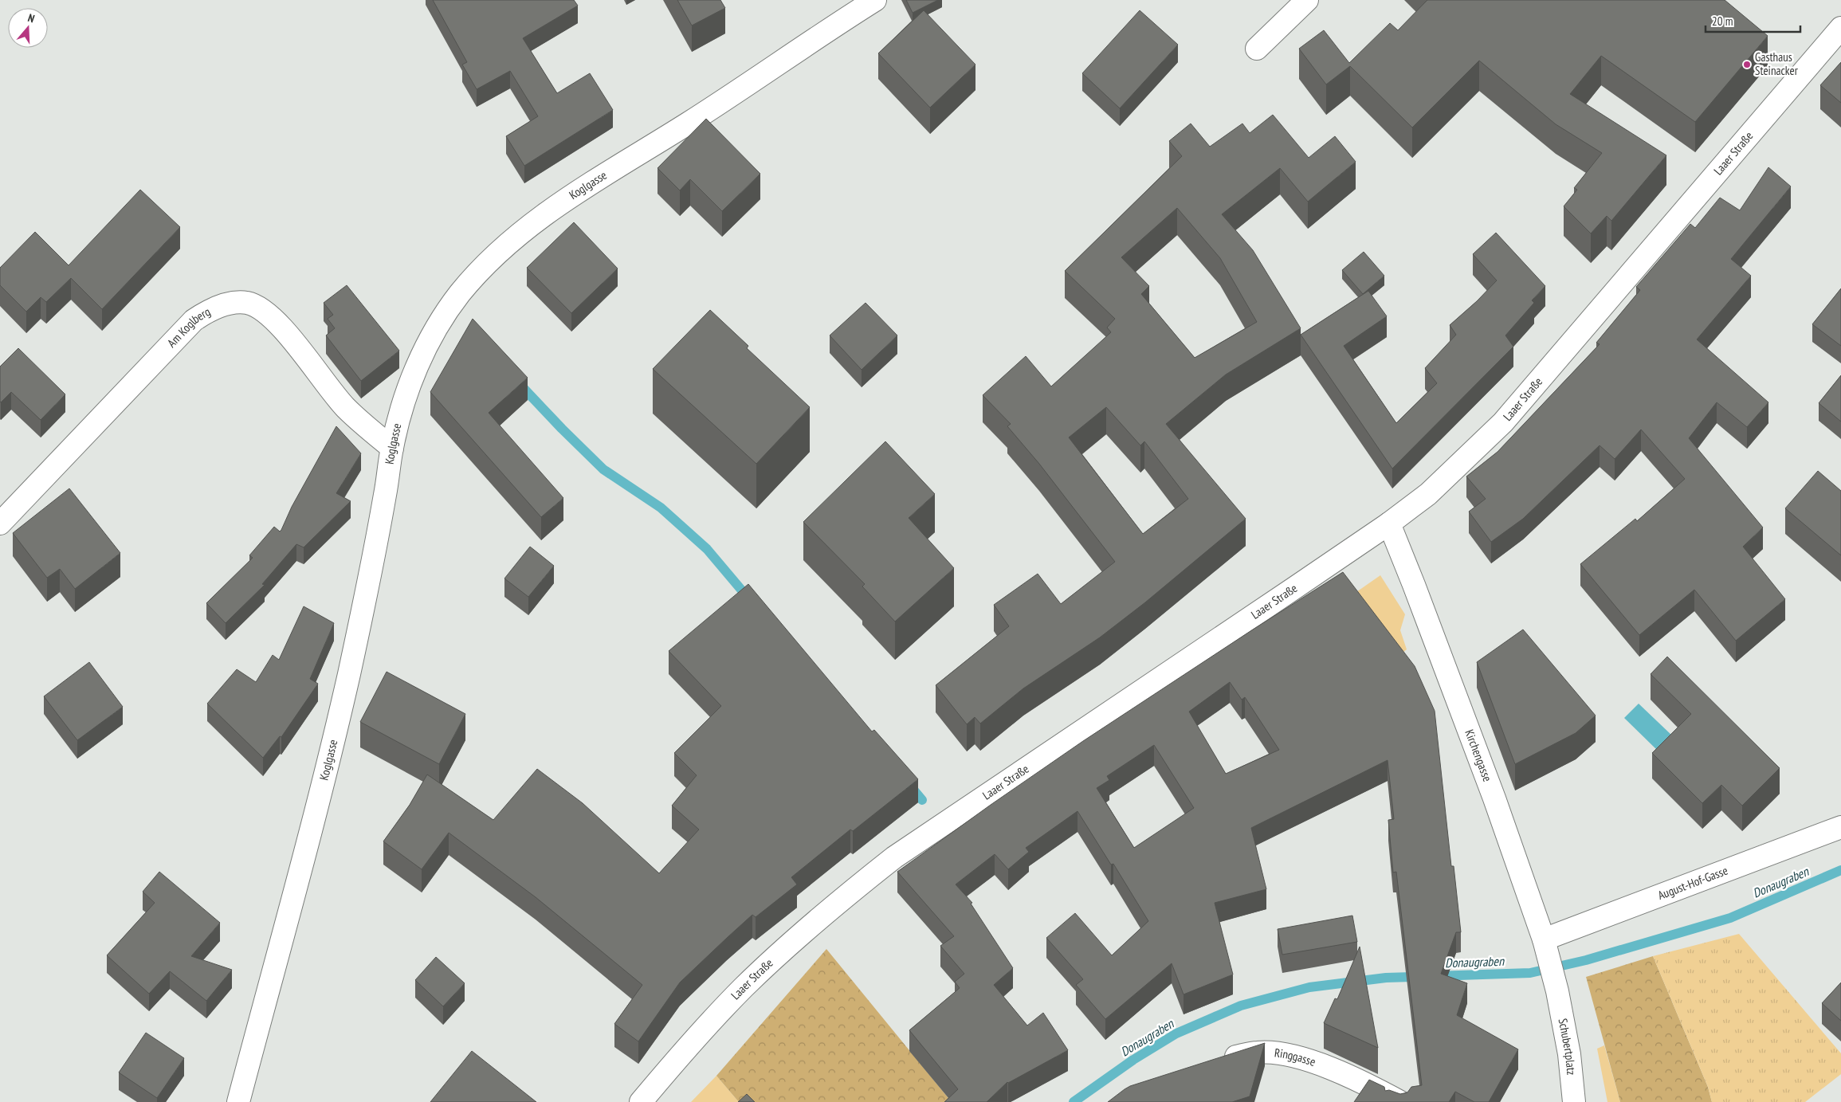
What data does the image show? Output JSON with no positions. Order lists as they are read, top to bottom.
{
  "streets": {
    "street": [
      "Laaer Straße",
      "Koglgasse",
      "Am Koglberg",
      "Kirchengasse",
      "August-Hof-Gasse",
      "Schubertplatz",
      "Ringgasse"
    ]
  },
  "crossings": [
    ["Laaer Straße", "Kirchengasse"],
    ["Koglgasse", "Am Koglberg"],
    ["Kirchengasse", "August-Hof-Gasse"],
    ["Kirchengasse", "Schubertplatz"]
  ],
  "water": ["Donaugraben"],
  "places": ["Gasthaus Steinacker"],
  "scale_bar": "20 m",
  "north": "top"
}
